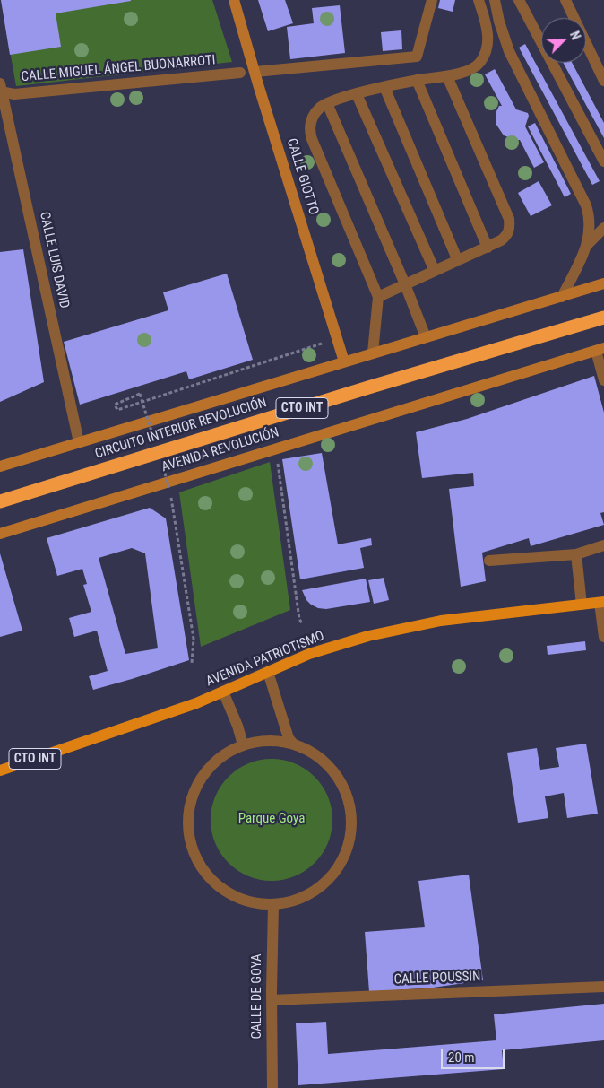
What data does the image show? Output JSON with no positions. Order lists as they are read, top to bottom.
{
  "streets": {
    "highway": ["CTO INT", "CIRCUITO INTERIOR REVOLUCIÓN"],
    "main road": ["CALLE GIOTTO", "AVENIDA REVOLUCIÓN", "AVENIDA PATRIOTISMO"],
    "street": [
      "CALLE MIGUEL ÁNGEL BUONARROTI",
      "CALLE LUIS DAVID",
      "CALLE POUSSIN",
      "CALLE DE GOYA"
    ]
  },
  "crossings": [
    ["CALLE MIGUEL ÁNGEL BUONARROTI", "CALLE LUIS DAVID"],
    ["CALLE GIOTTO", "CTO INT"],
    ["CALLE LUIS DAVID", "CTO INT"],
    ["CALLE POUSSIN", "CALLE DE GOYA"]
  ],
  "parks": ["Parque Goya"],
  "scale_bar": "20 m",
  "north": "top right"
}
